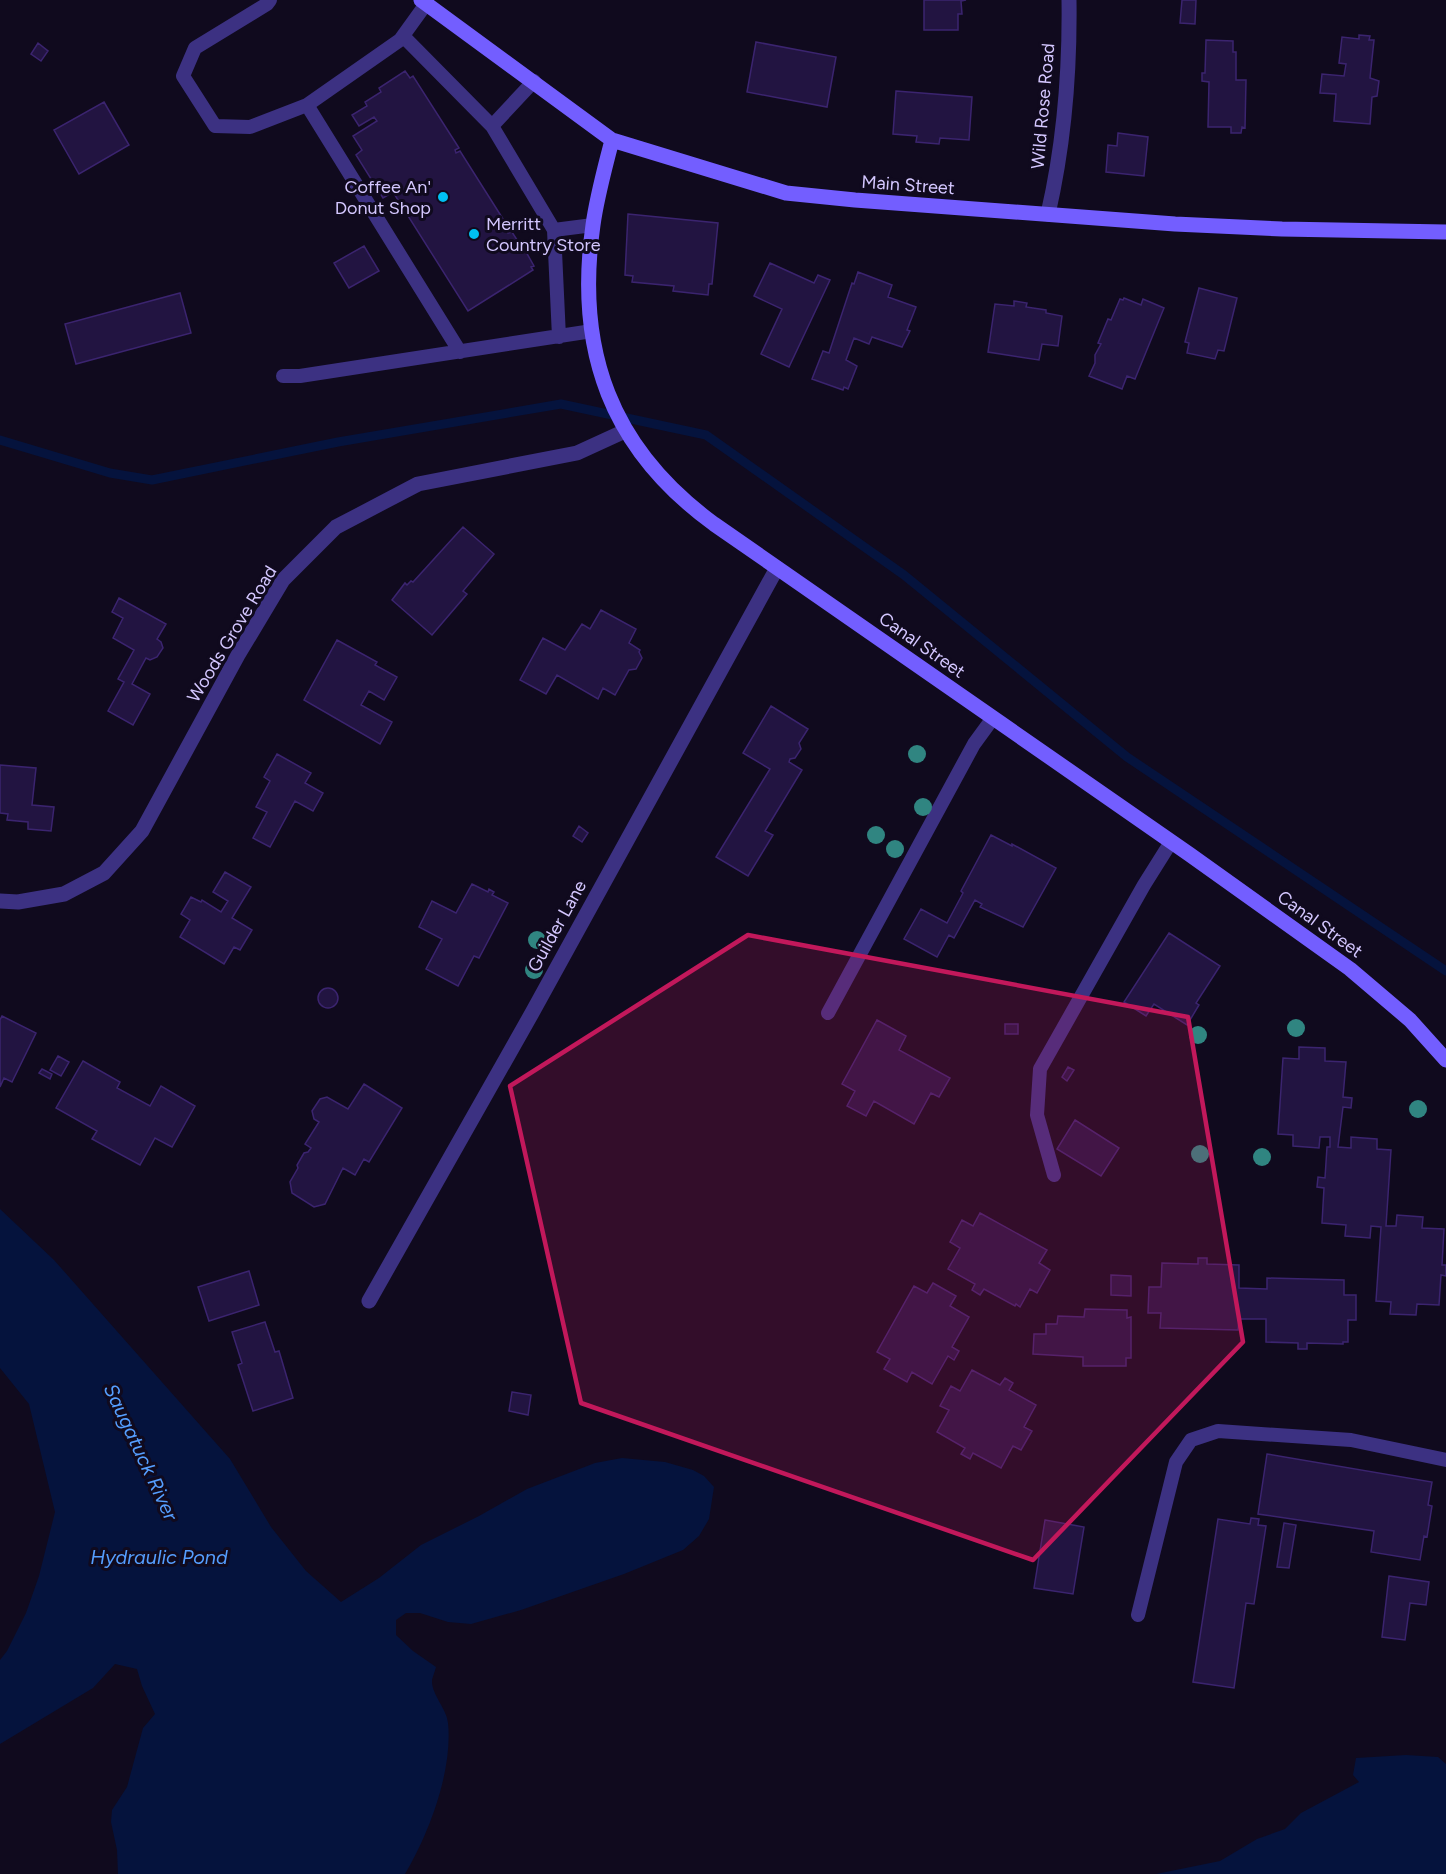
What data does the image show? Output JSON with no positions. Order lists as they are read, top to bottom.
{
  "streets": {
    "main road": ["Main Street", "Canal Street"],
    "street": ["Wild Rose Road", "Woods Grove Road", "Guilder Lane"]
  },
  "crossings": [
    ["Wild Rose Road", "Main Street"],
    ["Main Street", "Canal Street"],
    ["Woods Grove Road", "Canal Street"],
    ["Canal Street", "Guilder Lane"]
  ],
  "water": ["Saugatuck River", "Hydraulic Pond"],
  "places": ["Coffee An' Donut Shop", "Merritt Country Store"]
}
